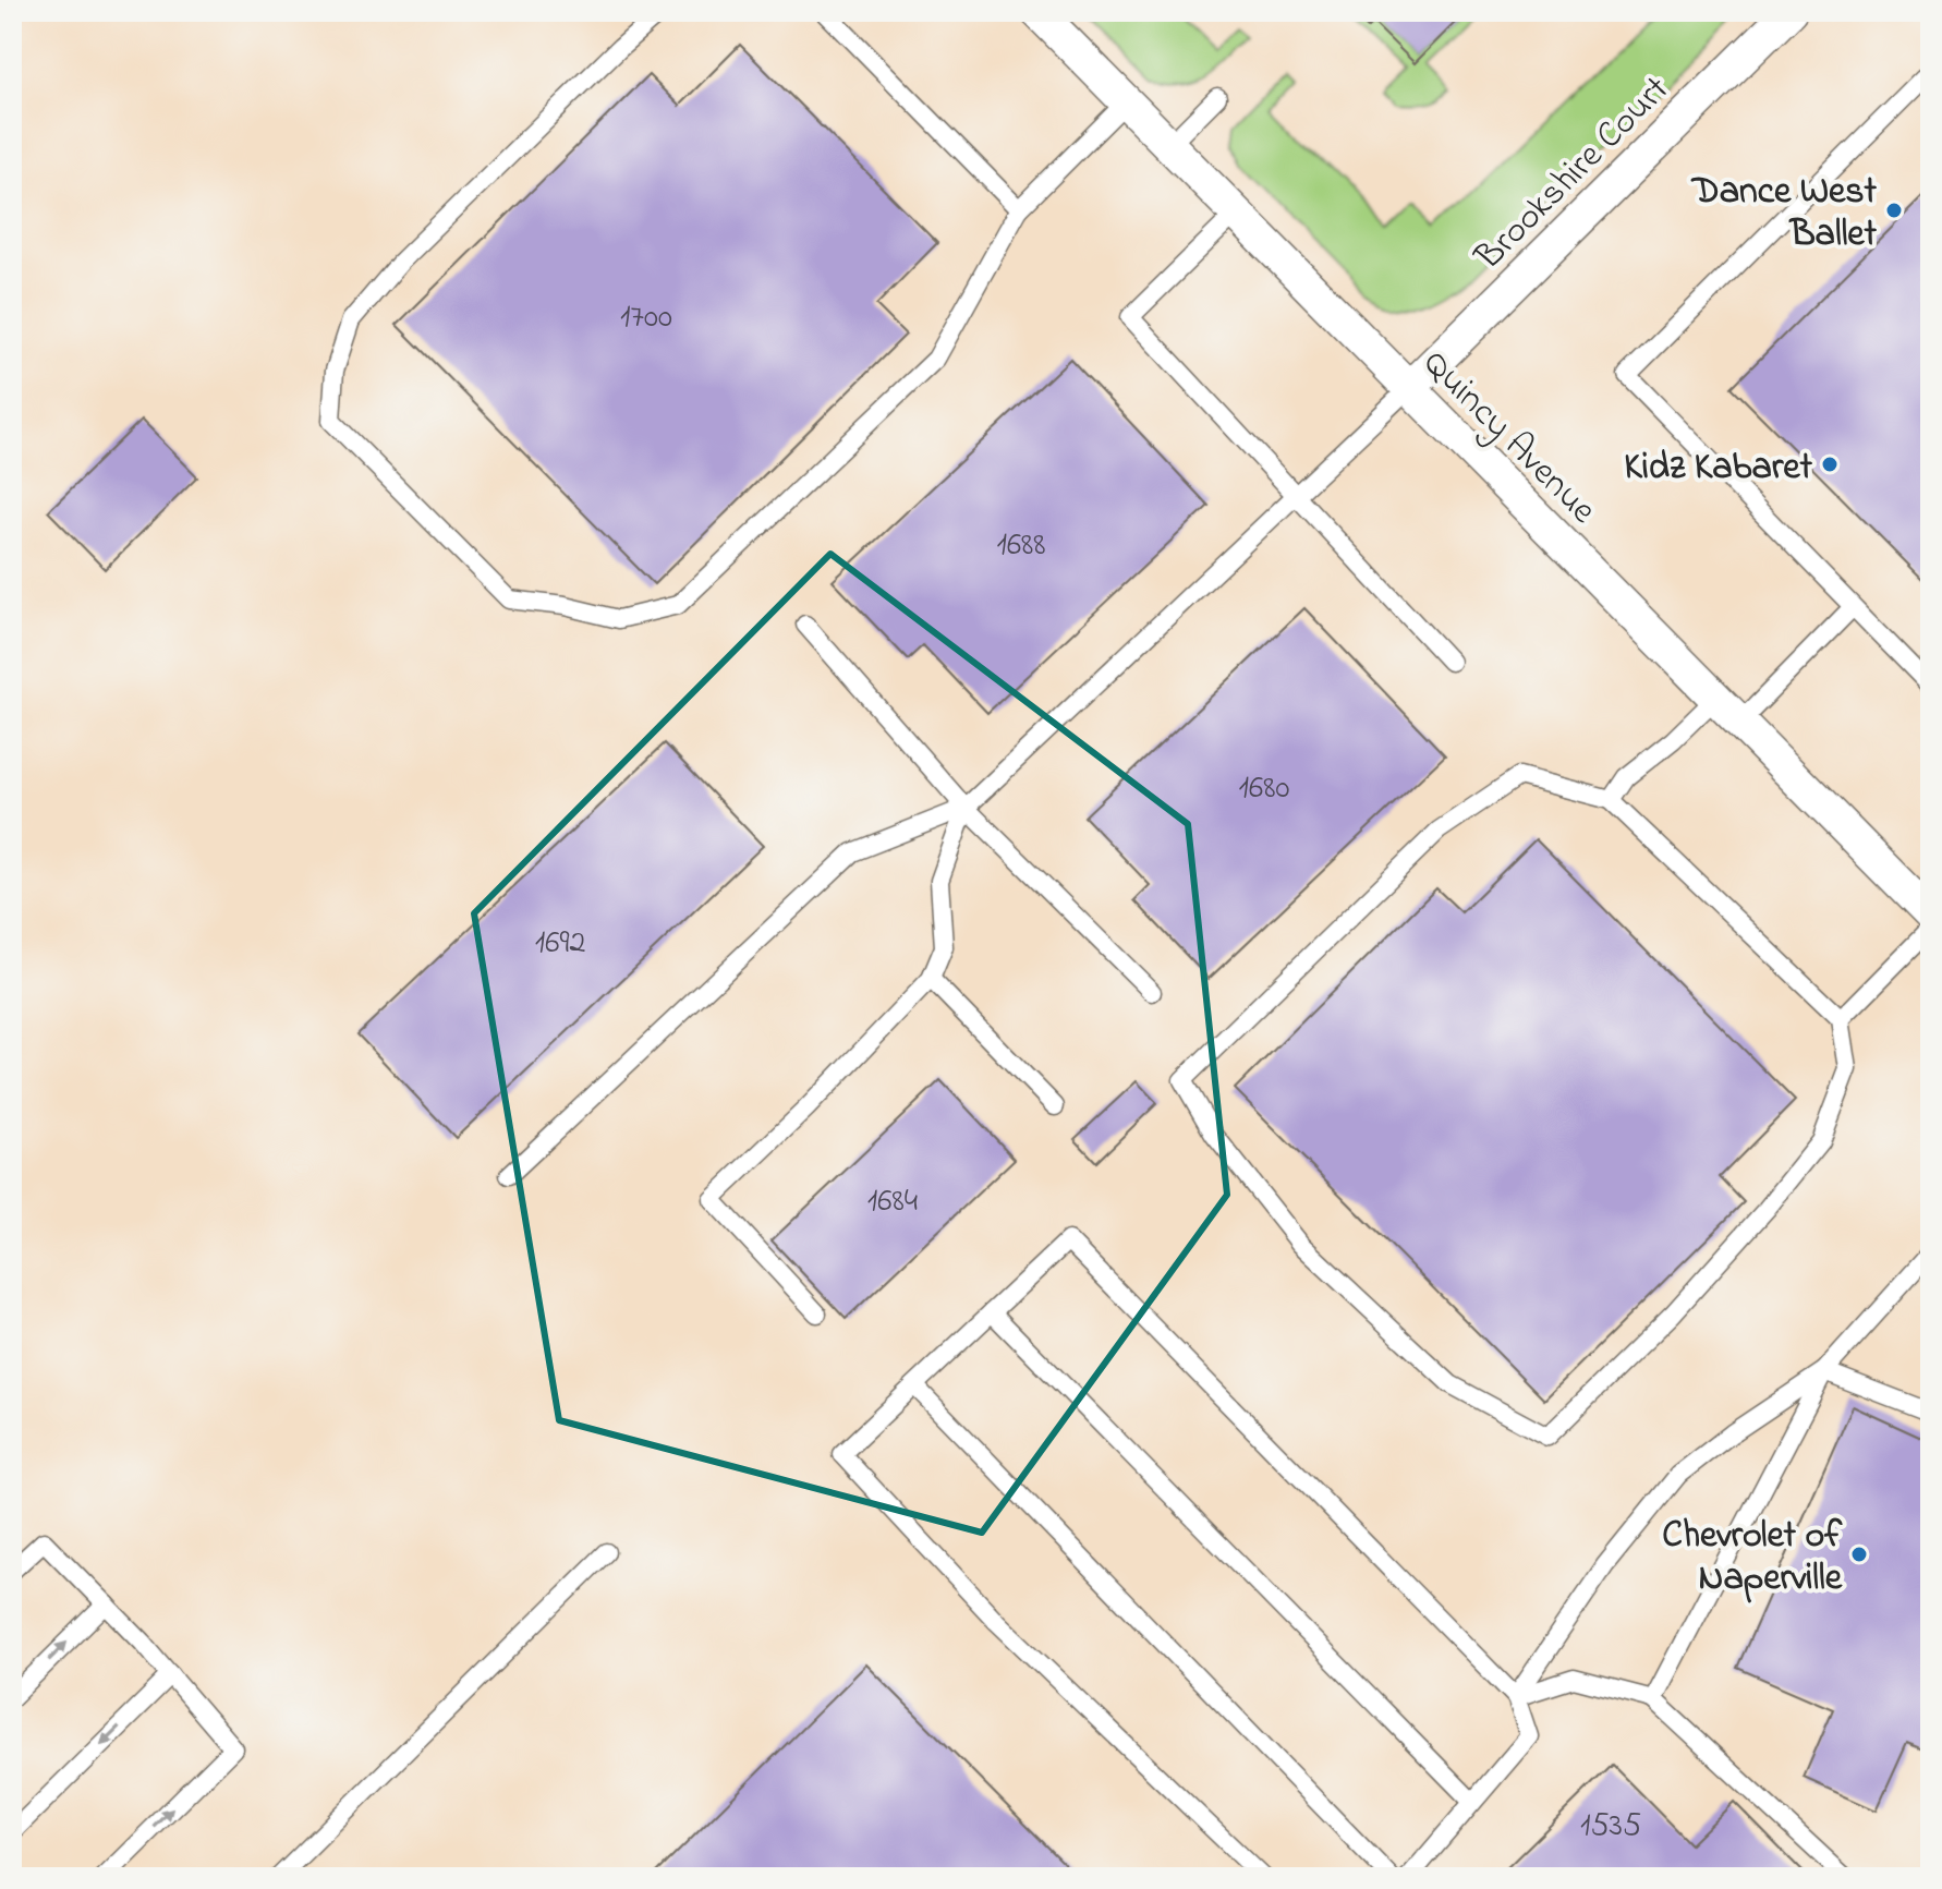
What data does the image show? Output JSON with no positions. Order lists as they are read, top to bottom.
{
  "streets": {
    "street": ["Brookshire Court", "Quincy Avenue"]
  },
  "crossings": [
    ["Brookshire Court", "Quincy Avenue"]
  ],
  "places": ["Dance West Ballet", "Kidz Kabaret", "Chevrolet of Naperville"],
  "house_numbers": [
    "1700",
    "1688",
    "1680",
    "1692",
    "1684",
    "1535"
  ]
}
